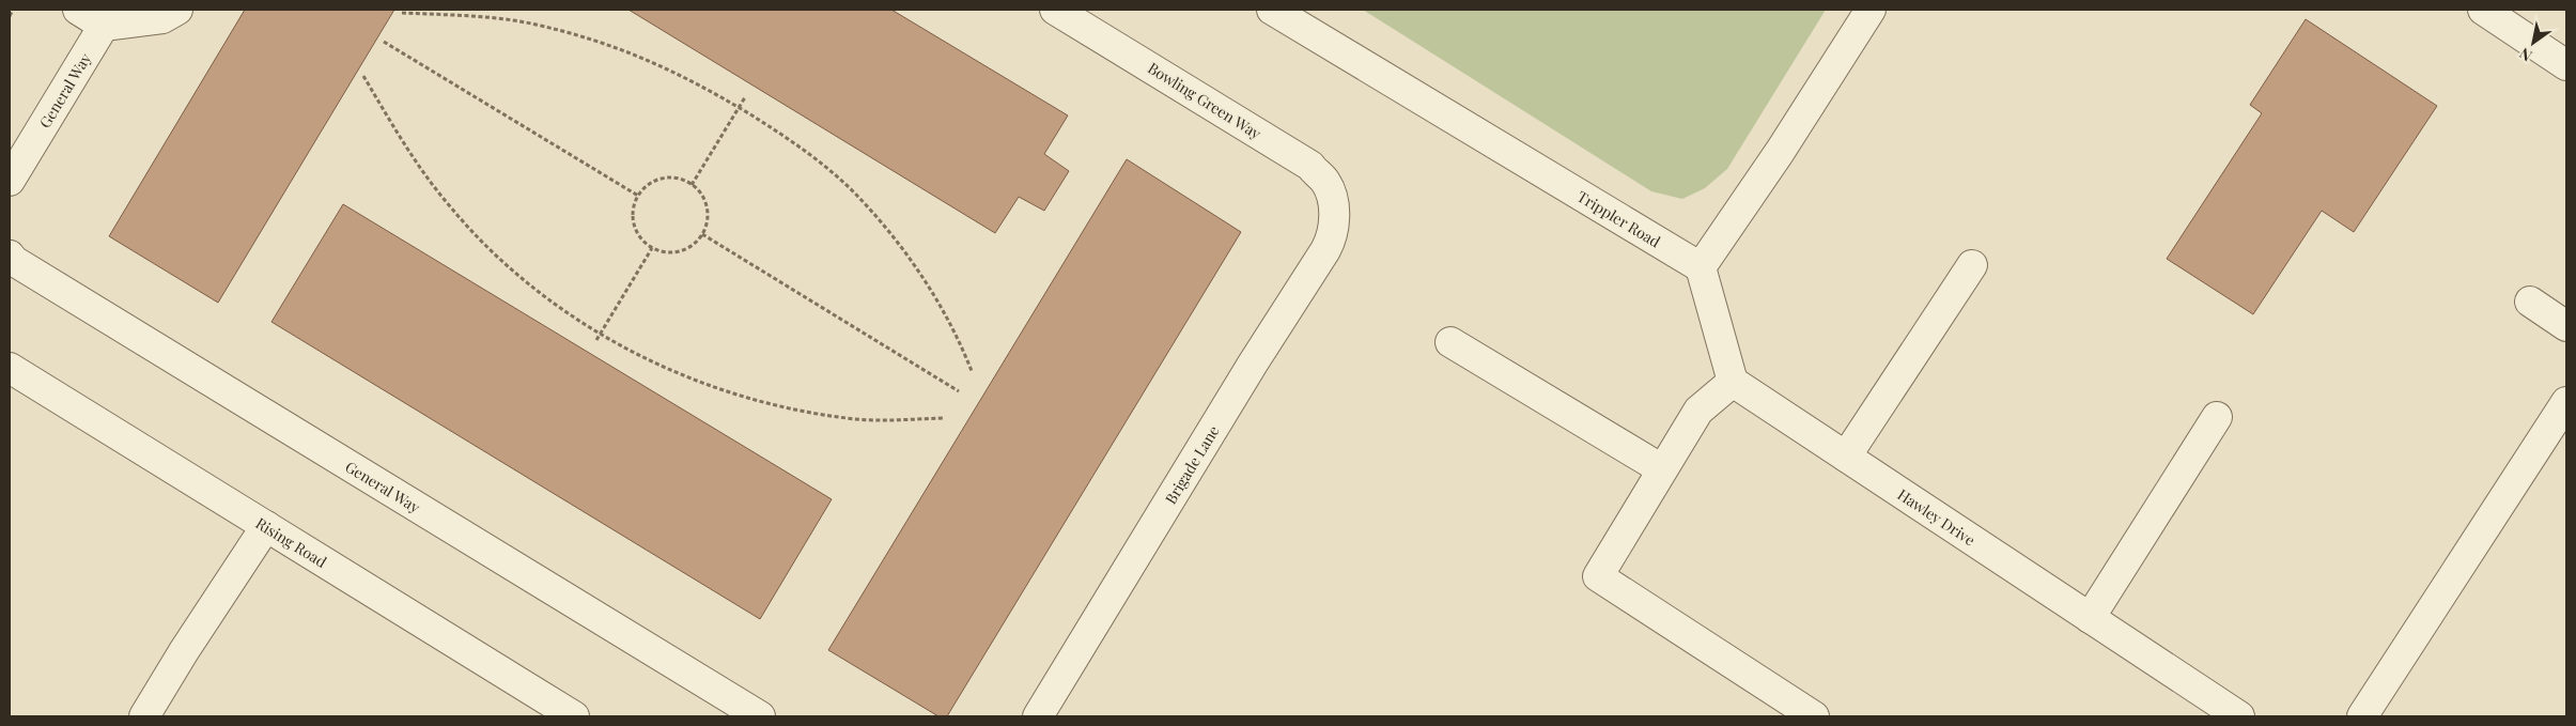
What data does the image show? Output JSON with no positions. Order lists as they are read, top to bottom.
{
  "streets": {
    "street": [
      "General Way",
      "Bowling Green Way",
      "Trippler Road",
      "Brigade Lane",
      "Hawley Drive",
      "Rising Road"
    ]
  },
  "crossings": [
    ["Bowling Green Way", "Brigade Lane"]
  ],
  "north": "bottom left"
}
